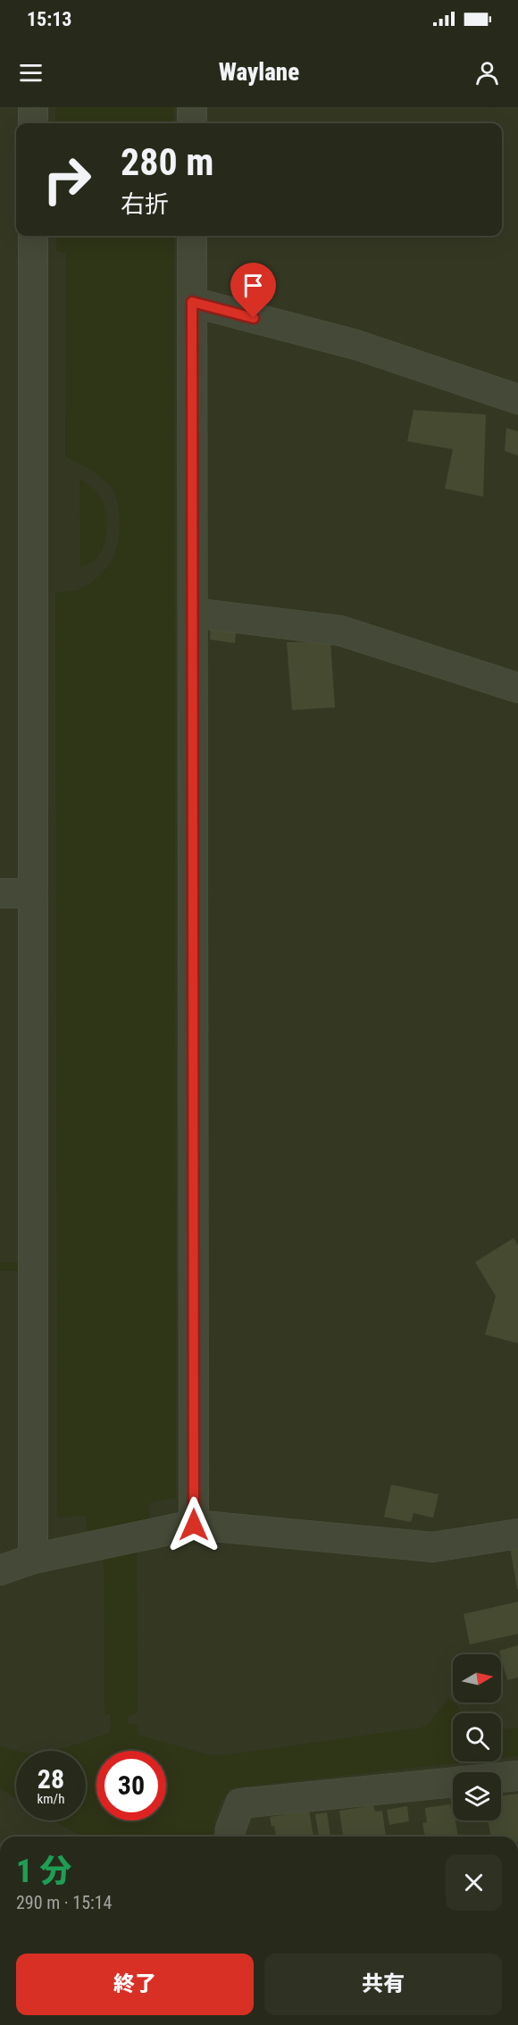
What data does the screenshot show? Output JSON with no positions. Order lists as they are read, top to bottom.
{
  "north": "right",
  "page": {
    "status": "15:13",
    "header": "Waylane",
    "turn": ["280 m", "右折"],
    "speed": "28 km/h",
    "limit": "30",
    "heading": ["1 分", "290 m · 15:14"],
    "buttons": ["終了", "共有"]
  }
}
